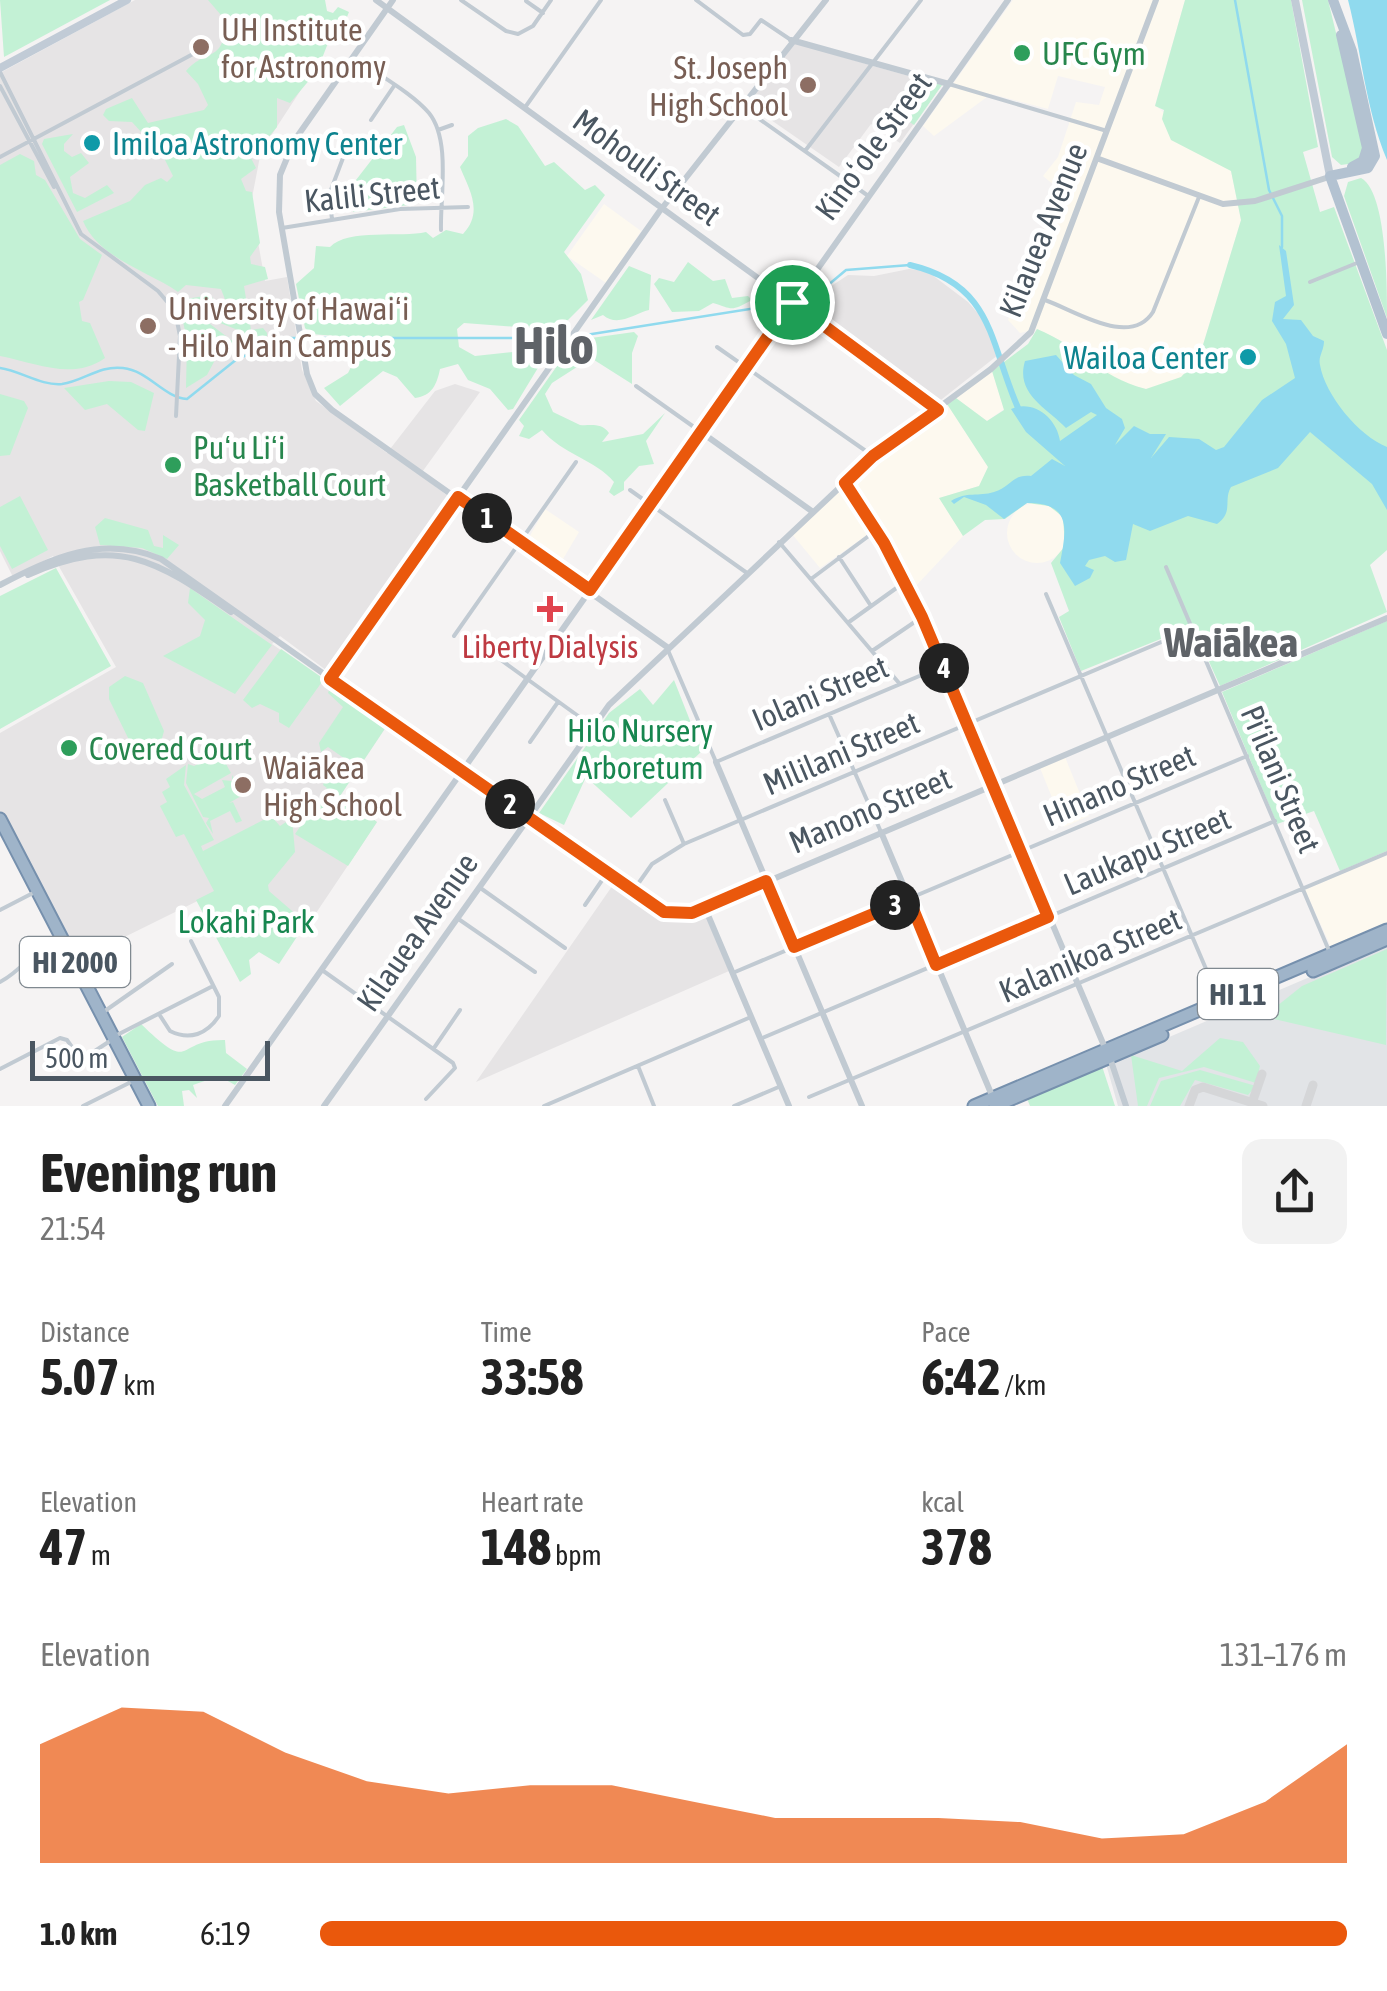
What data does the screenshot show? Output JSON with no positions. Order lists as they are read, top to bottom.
{
  "streets": {
    "highway": ["HI 2000", "HI 11"],
    "street": [
      "Kinoʻole Street",
      "Mohouli Street",
      "Kalili Street",
      "Kilauea Avenue",
      "Iolani Street",
      "Mililani Street",
      "Pi‘ilani Street",
      "Hinano Street",
      "Manono Street",
      "Laukapu Street",
      "Kalanikoa Street"
    ]
  },
  "crossings": [
    ["Kinoʻole Street", "Mohouli Street"],
    ["Mohouli Street", "Kilauea Avenue"],
    ["Mililani Street", "Pi‘ilani Street"],
    ["Pi‘ilani Street", "Hinano Street"],
    ["Pi‘ilani Street", "Manono Street"],
    ["Pi‘ilani Street", "Laukapu Street"],
    ["Pi‘ilani Street", "Kalanikoa Street"],
    ["Pi‘ilani Street", "HI 11"]
  ],
  "districts": ["Hilo", "Waiākea"],
  "parks": ["Hilo Nursery Arboretum", "Lokahi Park"],
  "places": {
    "other": [
      "UH Institute for Astronomy",
      "UFC Gym",
      "St. Joseph High School",
      "Imiloa Astronomy Center",
      "University of Hawaiʻi - Hilo Main Campus",
      "Wailoa Center",
      "Puʻu Liʻi Basketball Court",
      "Covered Court",
      "Waiākea High School"
    ],
    "health": ["Liberty Dialysis"]
  },
  "scale_bar": "500 m",
  "page": {
    "pins": [
      "1",
      "4",
      "2",
      "3"
    ],
    "scale": "500 m",
    "heading": ["Evening run", "21:54"],
    "stats": [
      ["Distance", "5.07 km"],
      ["Time", "33:58"],
      ["Pace", "6:42 /km"],
      ["Elevation", "47 m"],
      ["Heart rate", "148 bpm"],
      ["kcal", "378"]
    ],
    "chart": ["Elevation", "131–176 m"],
    "list": [
      {
        "name": "1.0 km",
        "note": "6:19"
      }
    ]
  }
}
